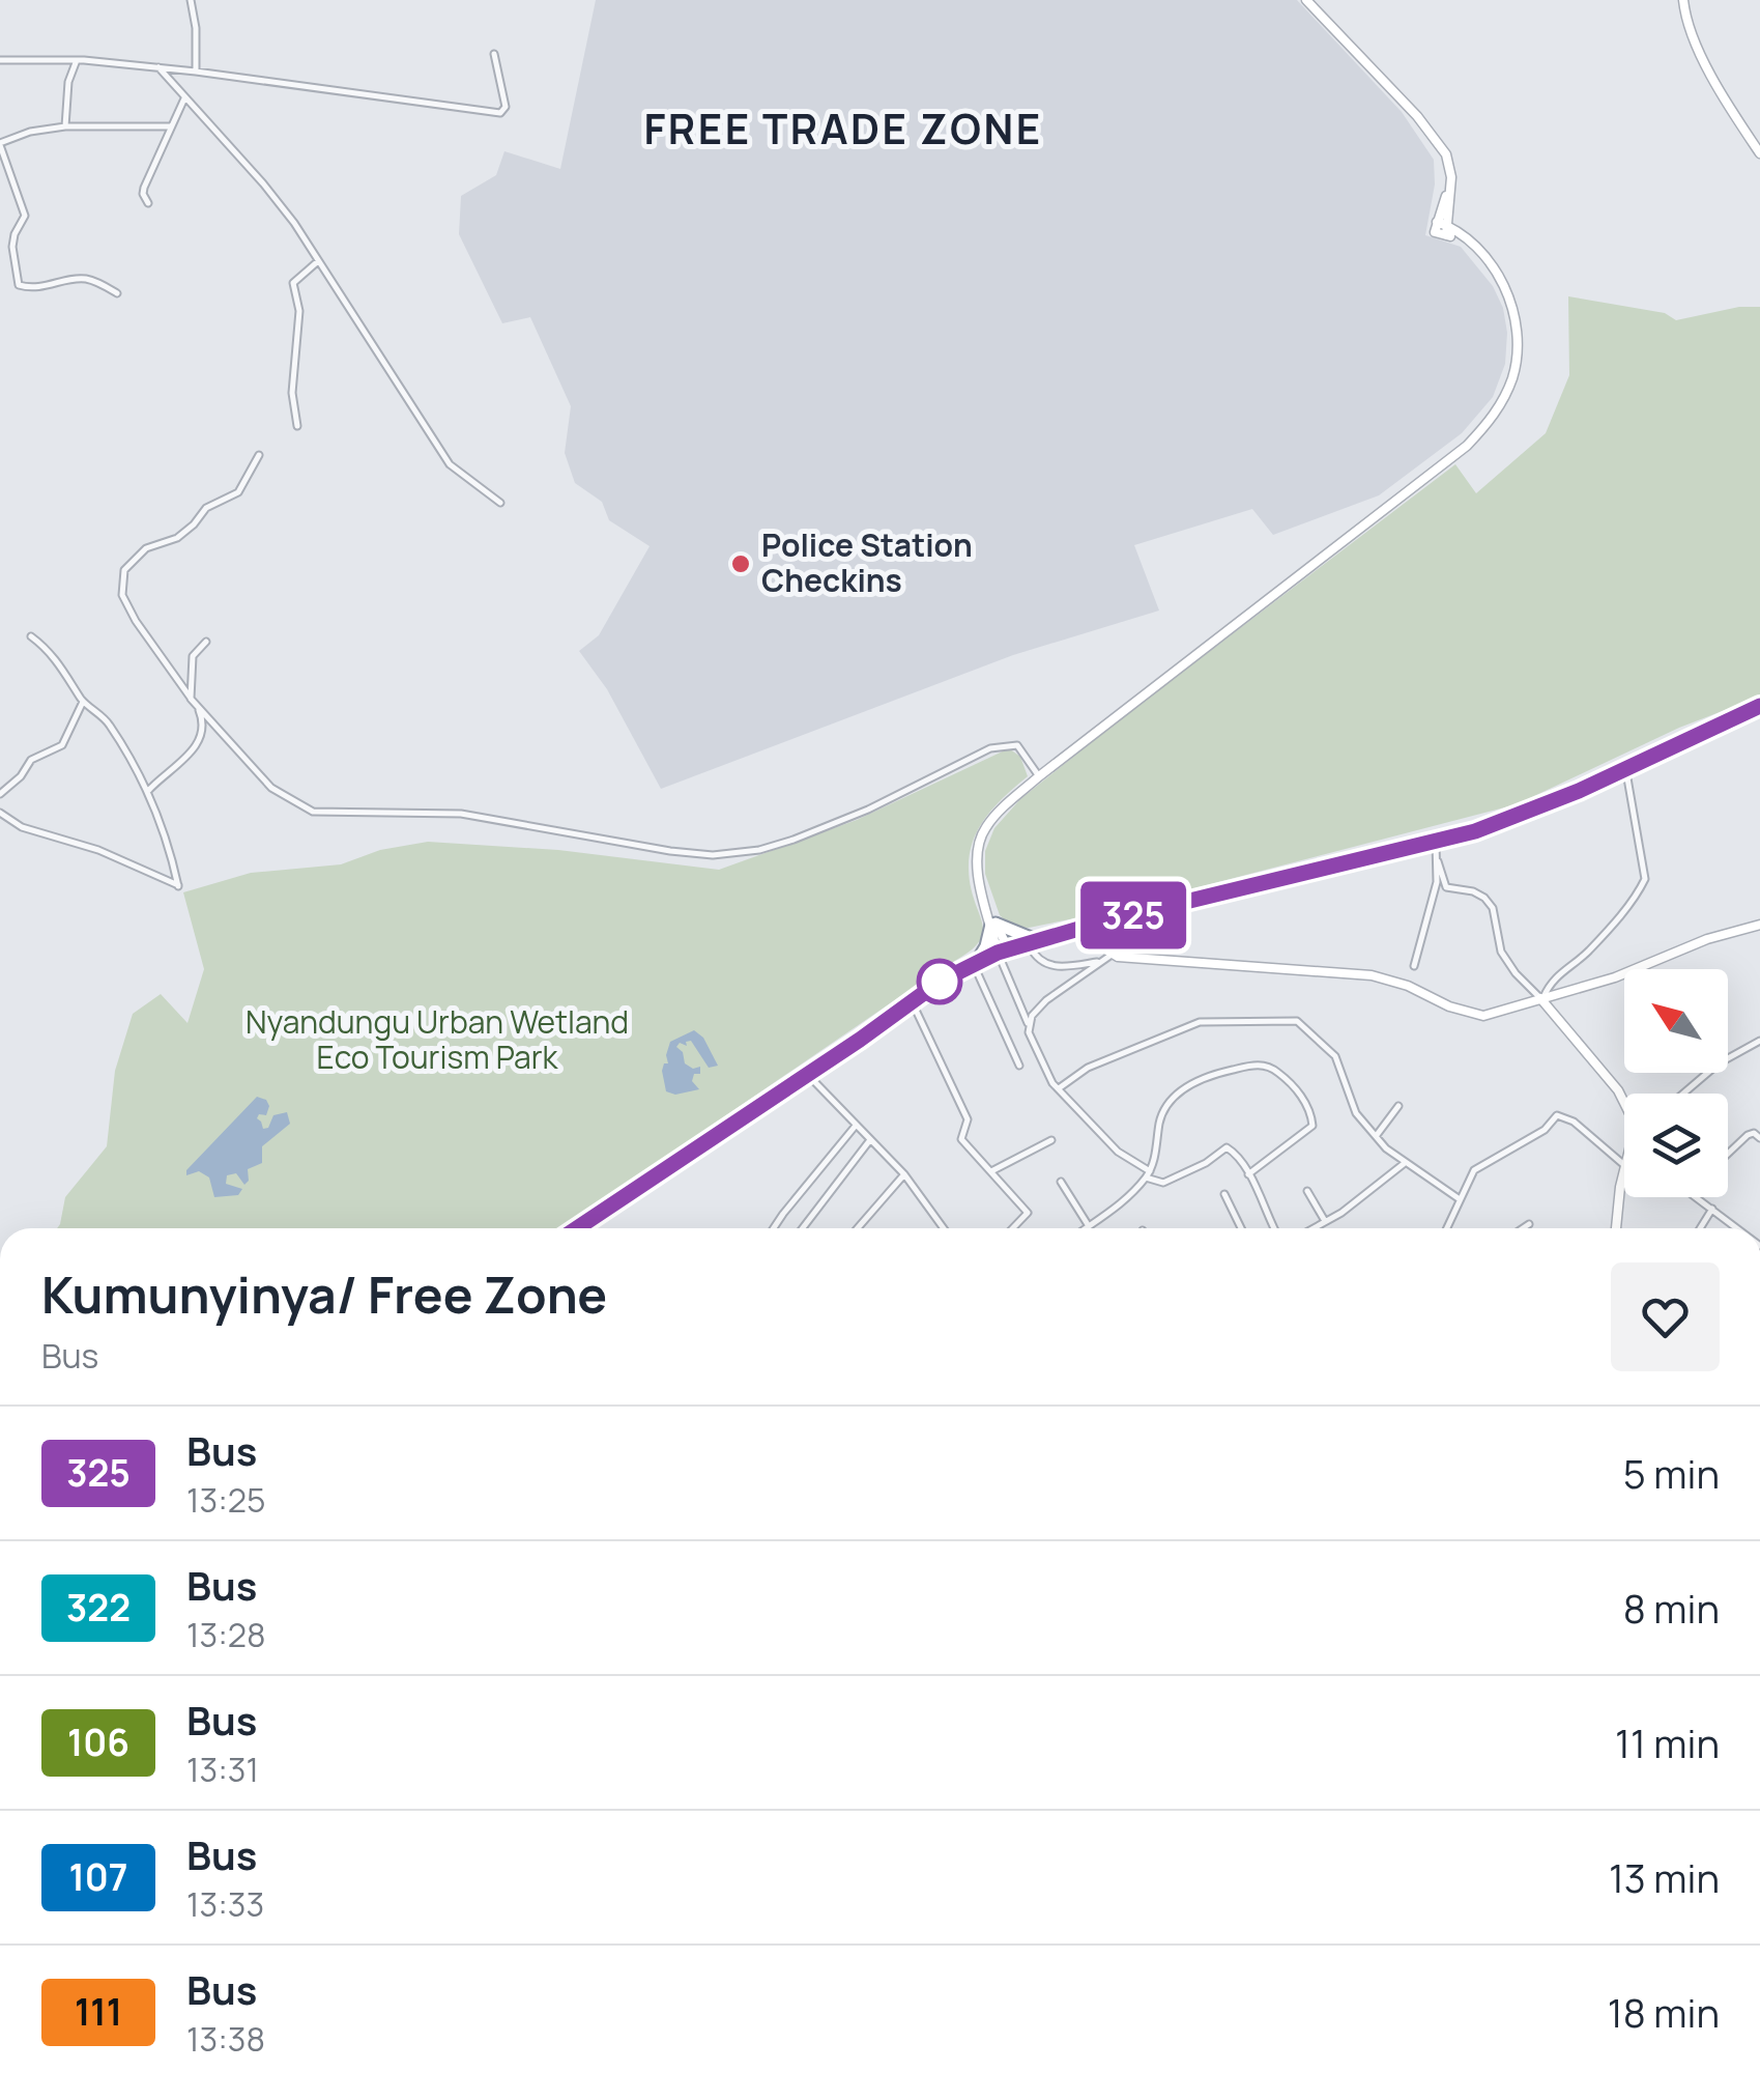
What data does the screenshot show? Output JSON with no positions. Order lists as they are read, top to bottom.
{
  "districts": ["FREE TRADE ZONE"],
  "parks": ["Nyandungu Urban Wetland Eco Tourism Park"],
  "places": ["Police Station Checkins"],
  "lines": ["bus line 325"],
  "north": "top left",
  "page": {
    "on_map": "325",
    "heading": ["Kumunyinya/ Free Zone", "Bus"],
    "list": [
      {
        "mark": "325",
        "name": "Bus",
        "note": "13:25",
        "value": "5 min"
      },
      {
        "mark": "322",
        "name": "Bus",
        "note": "13:28",
        "value": "8 min"
      },
      {
        "mark": "106",
        "name": "Bus",
        "note": "13:31",
        "value": "11 min"
      },
      {
        "mark": "107",
        "name": "Bus",
        "note": "13:33",
        "value": "13 min"
      },
      {
        "mark": "111",
        "name": "Bus",
        "note": "13:38",
        "value": "18 min"
      }
    ]
  }
}
